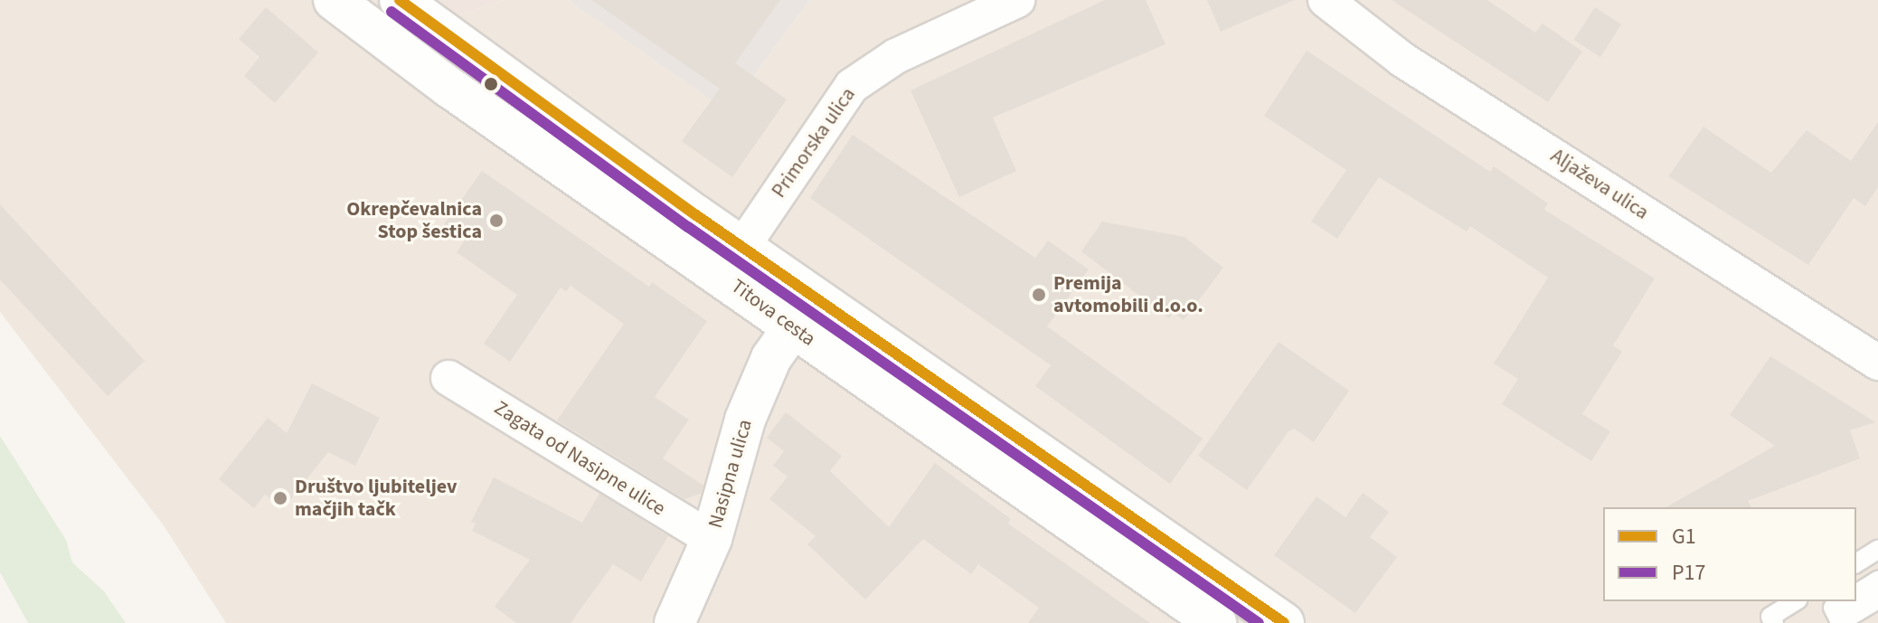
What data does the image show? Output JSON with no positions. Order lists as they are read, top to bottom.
{
  "streets": {
    "main road": ["Titova cesta", "Nasipna ulica"],
    "street": ["Primorska ulica", "Aljaževa ulica", "Zagata od Nasipne ulice"]
  },
  "crossings": [
    ["Primorska ulica", "Titova cesta"],
    ["Titova cesta", "Nasipna ulica"],
    ["Zagata od Nasipne ulice", "Nasipna ulica"]
  ],
  "places": ["Okrepčevalnica Stop šestica", "Premija avtomobili d.o.o.", "Društvo ljubiteljev mačjih tačk"],
  "lines": ["transit line G1", "transit line P17"],
  "legend": ["G1", "P17"]
}
